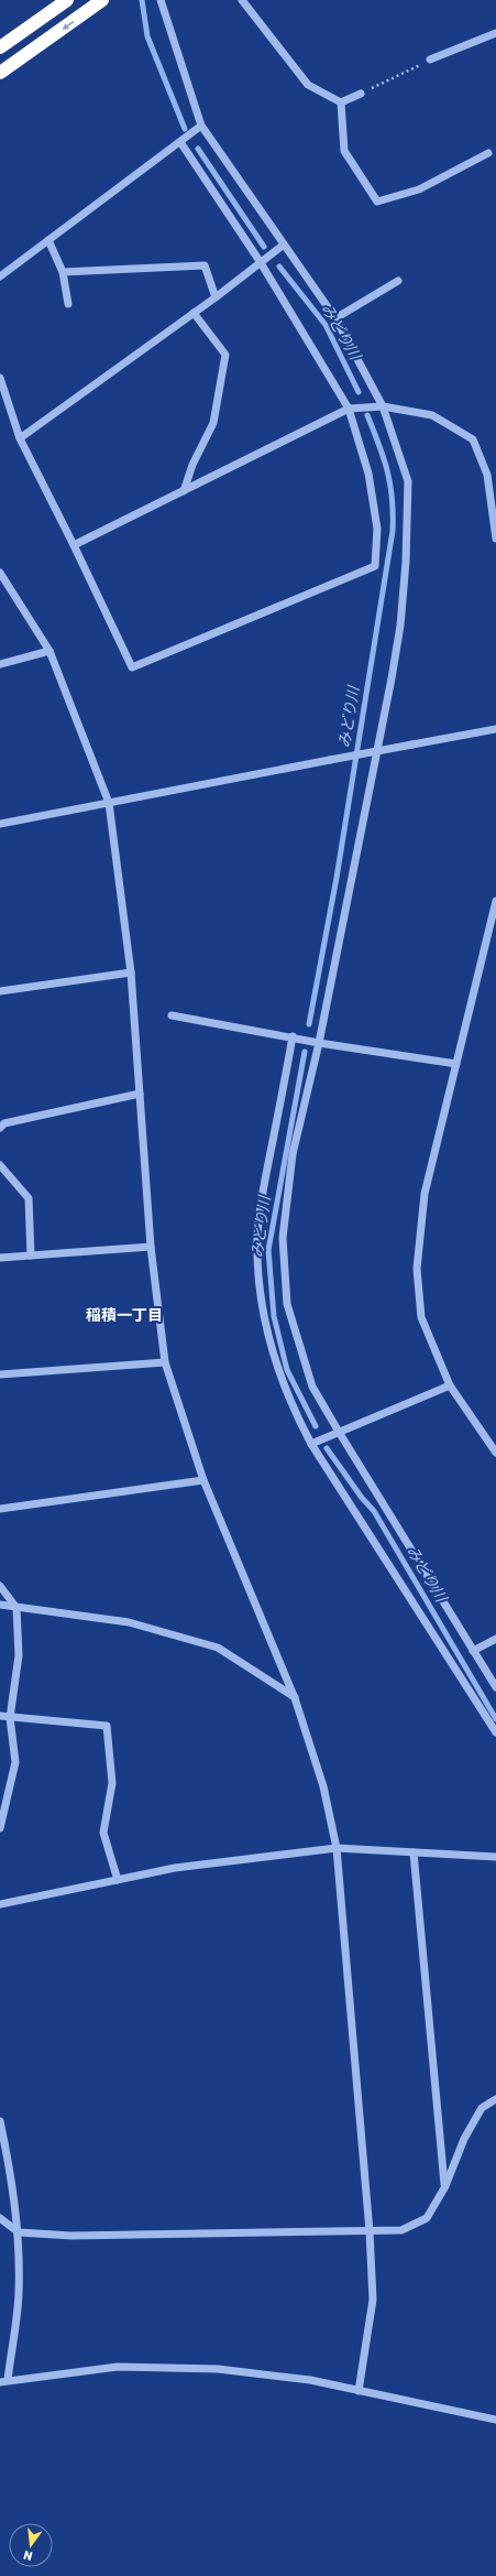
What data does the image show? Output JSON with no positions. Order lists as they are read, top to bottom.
{
  "districts": ["稲積一丁目"],
  "water": ["みどり川"],
  "north": "bottom"
}
